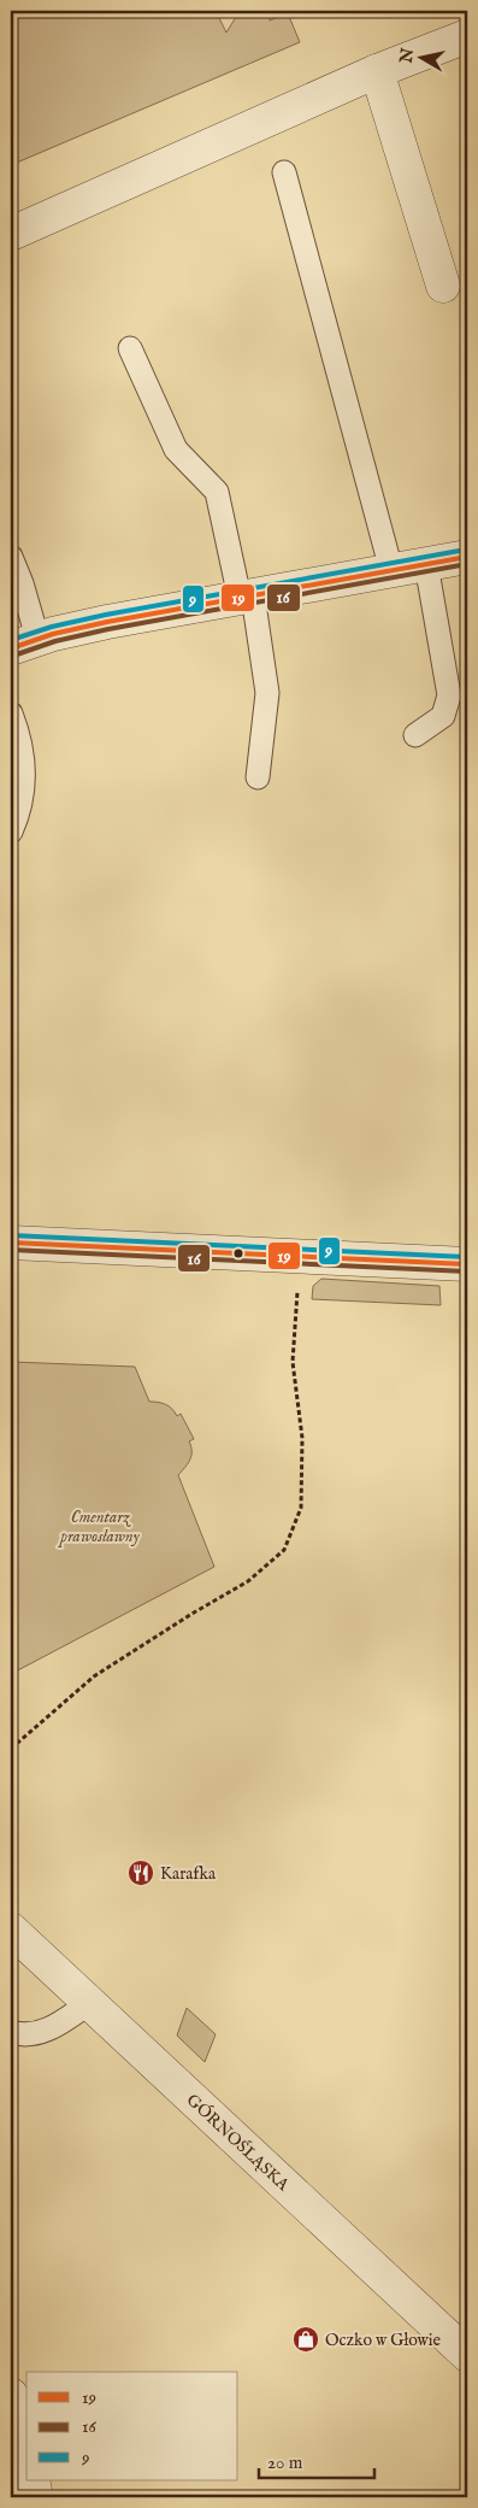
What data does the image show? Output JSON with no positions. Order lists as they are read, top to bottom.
{
  "streets": {
    "street": ["GÓRNOŚLĄSKA"]
  },
  "parks": ["Cmentarz prawosławny"],
  "places": {
    "restaurant": ["Karafka"],
    "shop": ["Oczko w Głowie"]
  },
  "lines": ["transit line 9", "transit line 19", "transit line 16"],
  "legend": ["19", "16", "9"],
  "scale_bar": "20 m",
  "north": "left"
}
